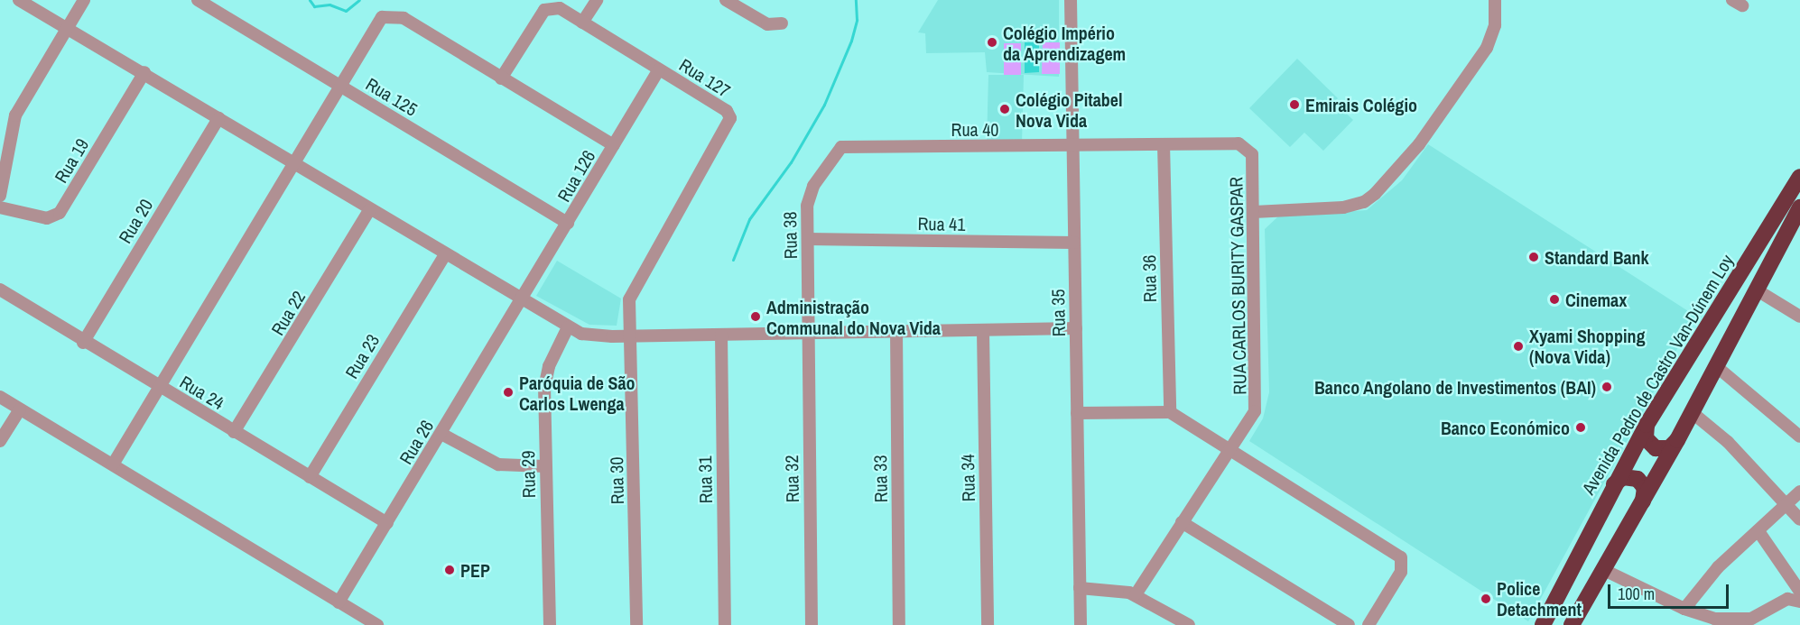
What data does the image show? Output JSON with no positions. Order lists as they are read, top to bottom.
{
  "streets": {
    "highway": ["Avenida Pedro de Castro Van-Dúnem Loy"],
    "street": [
      "Rua 127",
      "Rua 125",
      "Rua 40",
      "Rua 19",
      "Rua 126",
      "Rua 20",
      "Rua 41",
      "Rua 38",
      "Rua 36",
      "RUA CARLOS BURITY GASPAR",
      "Rua 22",
      "Rua 35",
      "Rua 23",
      "Rua 24",
      "Rua 26",
      "Rua 29",
      "Rua 34",
      "Rua 32",
      "Rua 33",
      "Rua 31",
      "Rua 30"
    ]
  },
  "crossings": [
    ["Rua 127", "Rua 126"],
    ["Rua 127", "Rua 30"],
    ["Rua 125", "Rua 126"],
    ["Rua 40", "Rua 38"],
    ["Rua 40", "Rua 36"],
    ["Rua 40", "RUA CARLOS BURITY GASPAR"],
    ["Rua 40", "Rua 35"],
    ["Rua 126", "Rua 26"],
    ["Rua 20", "Rua 24"],
    ["Rua 41", "Rua 38"],
    ["Rua 41", "Rua 35"],
    ["Rua 38", "Rua 32"],
    ["Rua 22", "Rua 24"],
    ["Rua 23", "Rua 24"],
    ["Rua 24", "Rua 26"]
  ],
  "places": [
    "Colégio Império da Aprendizagem",
    "Emirais Colégio",
    "Colégio Pitabel Nova Vida",
    "Standard Bank",
    "Cinemax",
    "Administração Communal do Nova Vida",
    "Xyami Shopping (Nova Vida)",
    "Banco Angolano de Investimentos (BAI)",
    "Paróquia de São Carlos Lwenga",
    "Banco Económico",
    "PEP",
    "Police Detachment"
  ],
  "scale_bar": "100 m"
}
